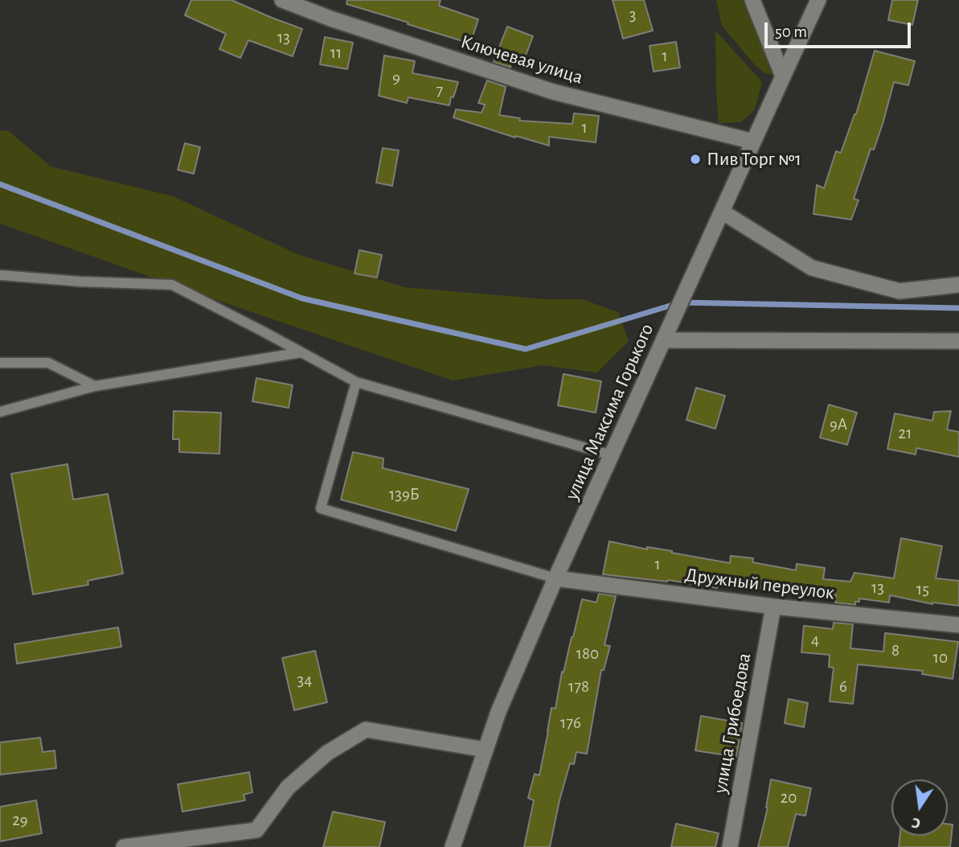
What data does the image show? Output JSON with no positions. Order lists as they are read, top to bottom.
{
  "streets": {
    "street": [
      "Ключевая улица",
      "улица Максима Горького",
      "Дружный переулок",
      "улица Грибоедова"
    ]
  },
  "crossings": [
    ["Ключевая улица", "улица Максима Горького"],
    ["улица Максима Горького", "Дружный переулок"],
    ["Дружный переулок", "улица Грибоедова"]
  ],
  "places": ["Пив Торг №1"],
  "house_numbers": [
    "3",
    "13",
    "11",
    "1",
    "9",
    "7",
    "1",
    "9А",
    "21",
    "139Б",
    "1",
    "13",
    "15",
    "4",
    "8",
    "180",
    "10",
    "34",
    "178",
    "6",
    "176",
    "20",
    "29"
  ],
  "scale_bar": "50 m",
  "north": "bottom"
}
